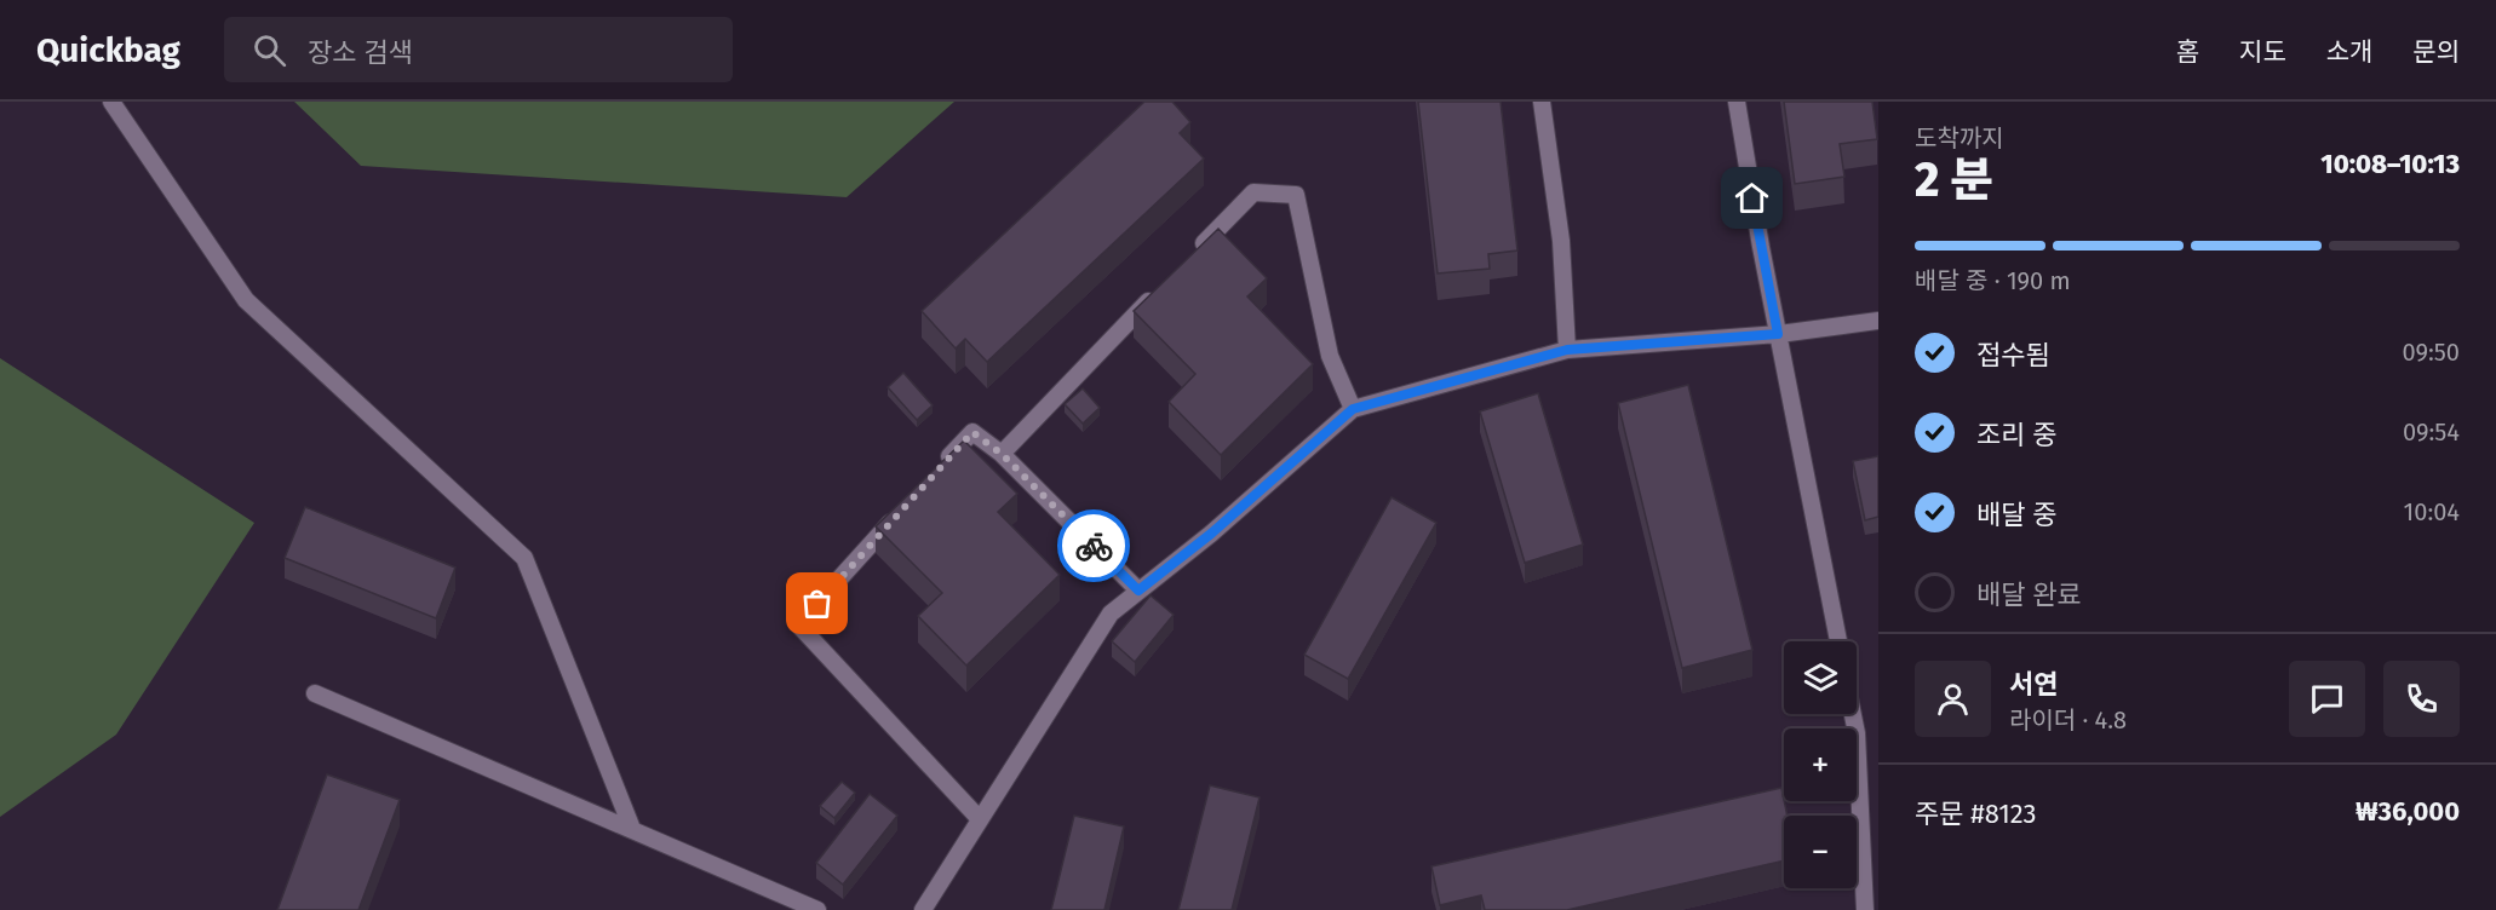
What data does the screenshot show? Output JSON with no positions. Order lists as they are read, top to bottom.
{
  "page": {
    "header": "Quickbag",
    "search": "장소 검색",
    "nav": [
      "홈",
      "지도",
      "소개",
      "문의"
    ],
    "heading": ["2 분", "도착까지", "10:08–10:13"],
    "panel": [
      "서연",
      "라이더 · 4.8",
      "주문 #8123",
      "₩36,000"
    ],
    "bar": "배달 중 · 190 m",
    "list": [
      ["접수됨", "09:50"],
      ["조리 중", "09:54"],
      ["배달 중", "10:04"],
      "배달 완료"
    ],
    "map_buttons": ["+", "−"]
  }
}
